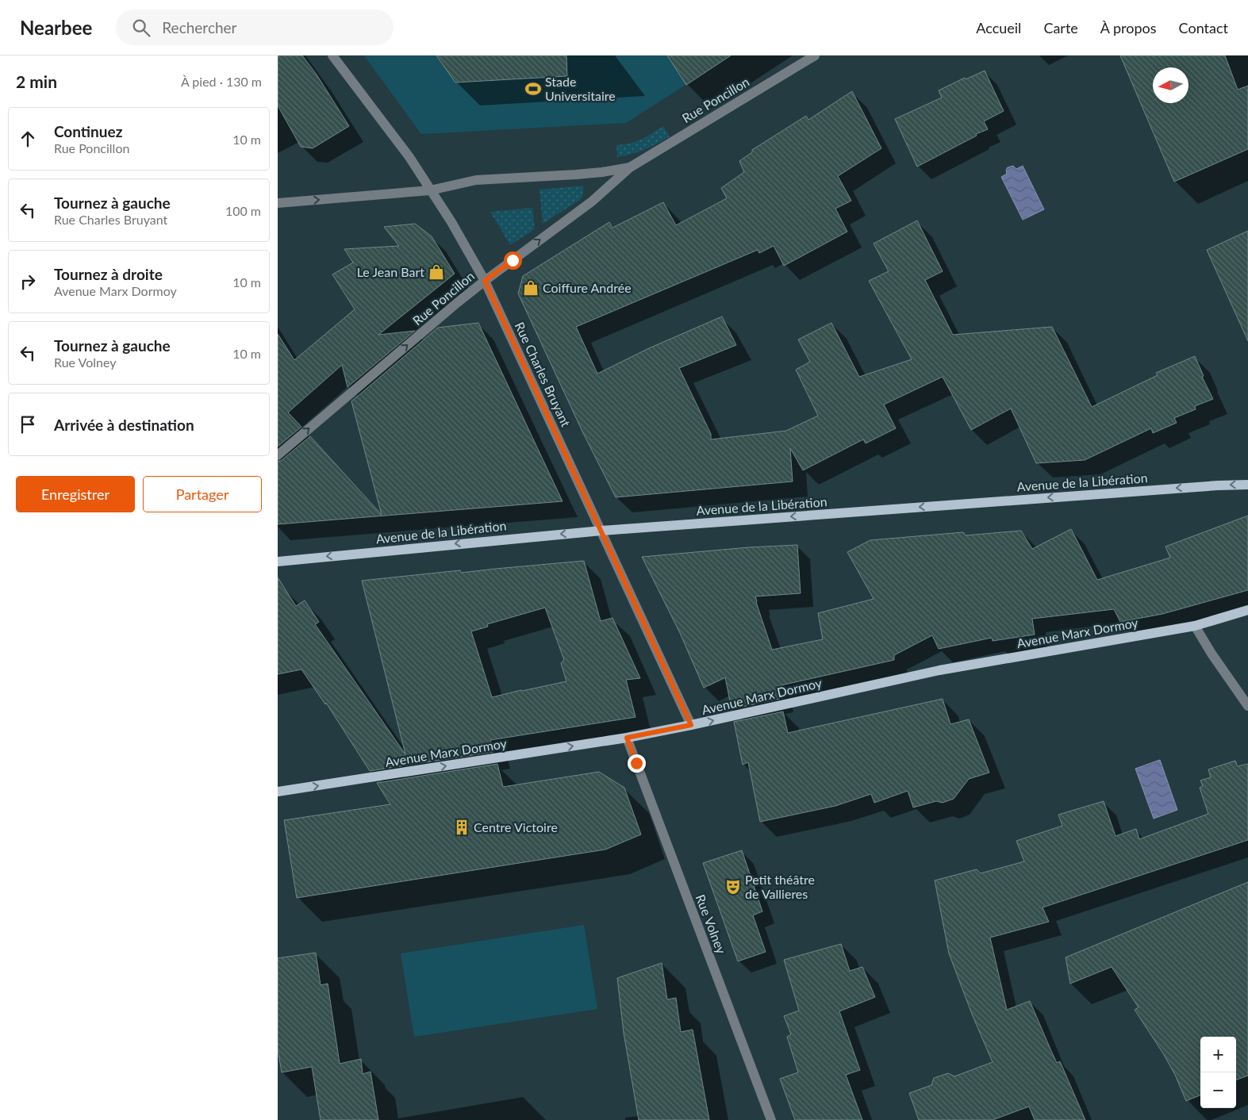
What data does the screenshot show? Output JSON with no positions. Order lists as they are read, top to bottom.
{
  "streets": {
    "main road": ["Avenue de la Libération", "Avenue Marx Dormoy"],
    "street": ["Rue Poncillon", "Rue Charles Bruyant", "Rue Volney"]
  },
  "crossings": [
    ["Rue Poncillon", "Rue Charles Bruyant"],
    ["Rue Charles Bruyant", "Avenue de la Libération"],
    ["Rue Charles Bruyant", "Avenue Marx Dormoy"],
    ["Avenue Marx Dormoy", "Rue Volney"]
  ],
  "one_way": ["Rue Poncillon", "Avenue de la Libération", "Avenue Marx Dormoy"],
  "places": {
    "sports": ["Stade Universitaire"],
    "shop": ["Le Jean Bart", "Coiffure Andrée"],
    "building": ["Centre Victoire"],
    "theatre": ["Petit théâtre de Vallieres"]
  },
  "north": "left",
  "page": {
    "header": "Nearbee",
    "search": "Rechercher",
    "nav": [
      "Accueil",
      "Carte",
      "À propos",
      "Contact"
    ],
    "heading": ["2 min", "À pied · 130 m"],
    "list": [
      ["Continuez", "Rue Poncillon", "10 m"],
      ["Tournez à gauche", "Rue Charles Bruyant", "100 m"],
      ["Tournez à droite", "Avenue Marx Dormoy", "10 m"],
      ["Tournez à gauche", "Rue Volney", "10 m"],
      "Arrivée à destination"
    ],
    "buttons": ["Enregistrer", "Partager"],
    "map_buttons": ["+", "−"]
  }
}
